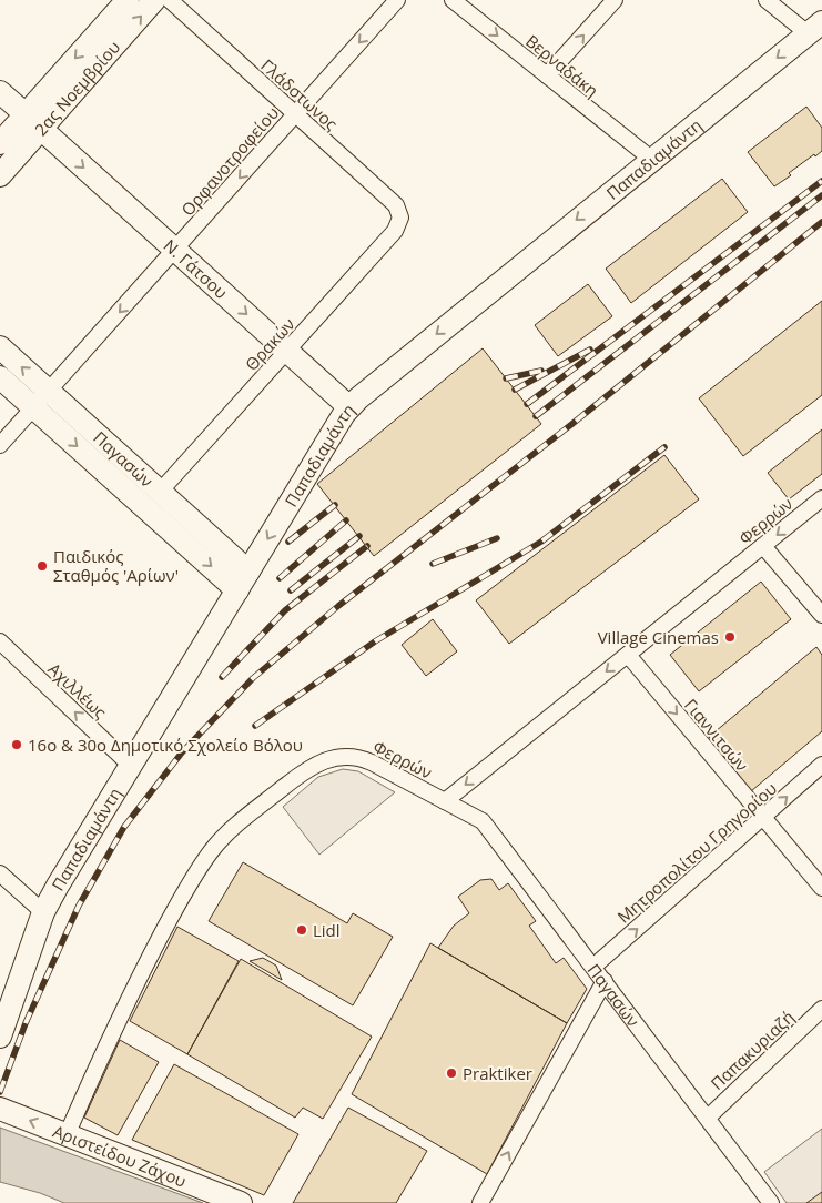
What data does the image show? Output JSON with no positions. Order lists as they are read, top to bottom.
{
  "streets": {
    "street": [
      "Βερναδάκη",
      "2ας Νοεμβρίου",
      "Γλάδστωνος",
      "Παπαδιαμάντη",
      "Ορφανοτροφείου",
      "Ν. Γάτσου",
      "Θρακών",
      "Παγασών",
      "Φερρών",
      "Αχιλλέως",
      "Γιαννιτσών",
      "Μητροπολίτου Γρηγορίου",
      "Παπακυριαζή",
      "Αριστείδου Ζάχου"
    ]
  },
  "crossings": [
    ["Βερναδάκη", "Παπαδιαμάντη"],
    ["2ας Νοεμβρίου", "Ν. Γάτσου"],
    ["Γλάδστωνος", "Ορφανοτροφείου"],
    ["Γλάδστωνος", "Θρακών"],
    ["Παπαδιαμάντη", "Ν. Γάτσου"],
    ["Παπαδιαμάντη", "Παγασών"],
    ["Παπαδιαμάντη", "Αχιλλέως"],
    ["Ορφανοτροφείου", "Ν. Γάτσου"],
    ["Ορφανοτροφείου", "Παγασών"],
    ["Ν. Γάτσου", "Θρακών"],
    ["Θρακών", "Παγασών"],
    ["Παγασών", "Φερρών"],
    ["Παγασών", "Μητροπολίτου Γρηγορίου"],
    ["Παγασών", "Παπακυριαζή"],
    ["Φερρών", "Γιαννιτσών"],
    ["Φερρών", "Αριστείδου Ζάχου"],
    ["Γιαννιτσών", "Μητροπολίτου Γρηγορίου"]
  ],
  "one_way": [
    "Βερναδάκη",
    "Παπαδιαμάντη",
    "Ορφανοτροφείου",
    "Ν. Γάτσου",
    "Αχιλλέως",
    "Γιαννιτσών",
    "Μητροπολίτου Γρηγορίου"
  ],
  "places": [
    "Παιδικός Σταθμός 'Αρίων'",
    "Village Cinemas",
    "16ο & 30ο Δημοτικό Σχολείο Βόλου",
    "Lidl",
    "Praktiker"
  ]
}
